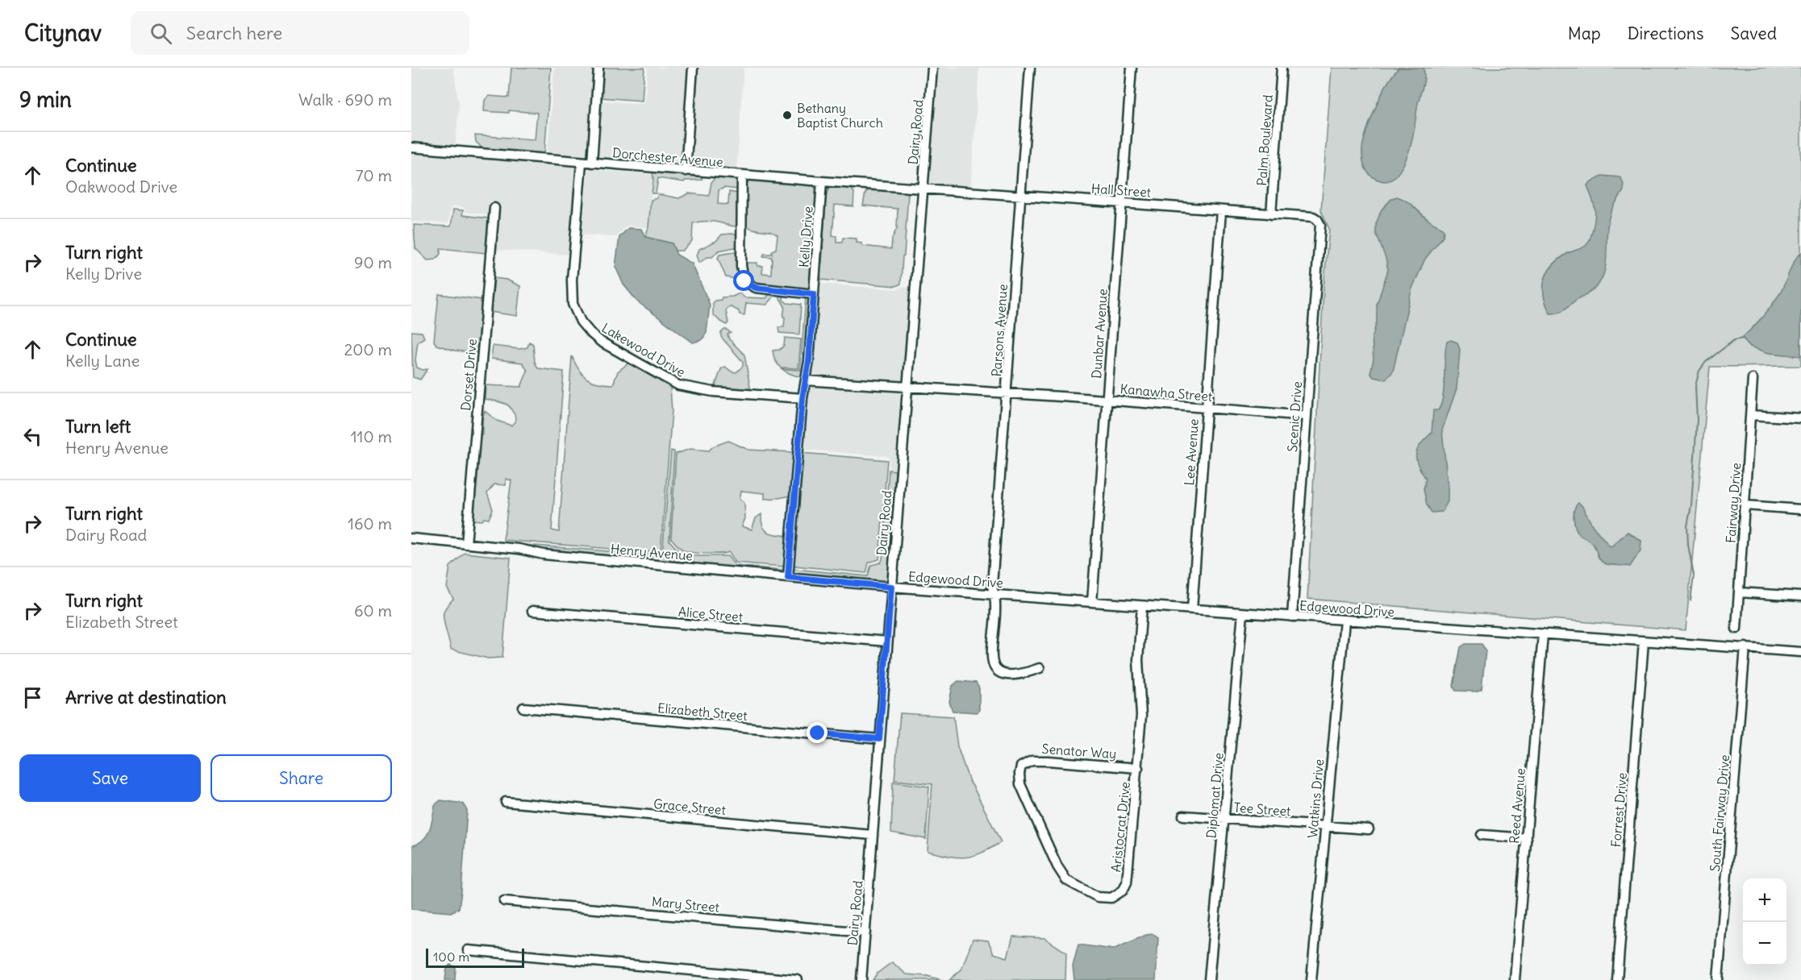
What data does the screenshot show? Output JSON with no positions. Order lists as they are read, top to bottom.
{
  "streets": {
    "street": [
      "Dairy Road",
      "Palm Boulevard",
      "Dorchester Avenue",
      "Hall Street",
      "Kelly Drive",
      "Parsons Avenue",
      "Dunbar Avenue",
      "Lakewood Drive",
      "Dorset Drive",
      "Kanawha Street",
      "Scenic Drive",
      "Lee Avenue",
      "Fairway Drive",
      "Henry Avenue",
      "Edgewood Drive",
      "Alice Street",
      "Elizabeth Street",
      "Senator Way",
      "Diplomat Drive",
      "Watkins Drive",
      "Reed Avenue",
      "Grace Street",
      "Tee Street",
      "Forrest Drive",
      "South Fairway Drive",
      "Aristocrat Drive",
      "Mary Street"
    ]
  },
  "crossings": [
    ["Dairy Road", "Dorchester Avenue"],
    ["Dairy Road", "Hall Street"],
    ["Dairy Road", "Kanawha Street"],
    ["Dairy Road", "Henry Avenue"],
    ["Dairy Road", "Edgewood Drive"],
    ["Dairy Road", "Alice Street"],
    ["Dairy Road", "Elizabeth Street"],
    ["Dairy Road", "Grace Street"],
    ["Dairy Road", "Mary Street"],
    ["Palm Boulevard", "Hall Street"],
    ["Dorchester Avenue", "Hall Street"],
    ["Dorchester Avenue", "Kelly Drive"],
    ["Dorchester Avenue", "Lakewood Drive"],
    ["Hall Street", "Parsons Avenue"],
    ["Hall Street", "Dunbar Avenue"],
    ["Hall Street", "Scenic Drive"],
    ["Hall Street", "Lee Avenue"],
    ["Kelly Drive", "Lakewood Drive"],
    ["Kelly Drive", "Kanawha Street"],
    ["Kelly Drive", "Henry Avenue"],
    ["Parsons Avenue", "Kanawha Street"],
    ["Parsons Avenue", "Edgewood Drive"],
    ["Dunbar Avenue", "Kanawha Street"],
    ["Dunbar Avenue", "Edgewood Drive"],
    ["Dorset Drive", "Henry Avenue"],
    ["Kanawha Street", "Scenic Drive"],
    ["Kanawha Street", "Lee Avenue"],
    ["Scenic Drive", "Edgewood Drive"],
    ["Lee Avenue", "Edgewood Drive"],
    ["Henry Avenue", "Edgewood Drive"],
    ["Edgewood Drive", "Diplomat Drive"],
    ["Edgewood Drive", "Watkins Drive"],
    ["Edgewood Drive", "Reed Avenue"],
    ["Edgewood Drive", "Forrest Drive"],
    ["Edgewood Drive", "South Fairway Drive"],
    ["Edgewood Drive", "Aristocrat Drive"],
    ["Senator Way", "Aristocrat Drive"],
    ["Diplomat Drive", "Tee Street"],
    ["Watkins Drive", "Tee Street"]
  ],
  "places": ["Bethany Baptist Church"],
  "scale_bar": "100 m",
  "page": {
    "header": "Citynav",
    "search": "Search here",
    "nav": ["Map", "Directions", "Saved"],
    "heading": ["9 min", "Walk · 690 m"],
    "list": [
      ["Continue", "Oakwood Drive", "70 m"],
      ["Turn right", "Kelly Drive", "90 m"],
      ["Continue", "Kelly Lane", "200 m"],
      ["Turn left", "Henry Avenue", "110 m"],
      ["Turn right", "Dairy Road", "160 m"],
      ["Turn right", "Elizabeth Street", "60 m"],
      "Arrive at destination"
    ],
    "buttons": ["Save", "Share"],
    "map_buttons": ["+", "−"],
    "scale": "100 m"
  }
}
